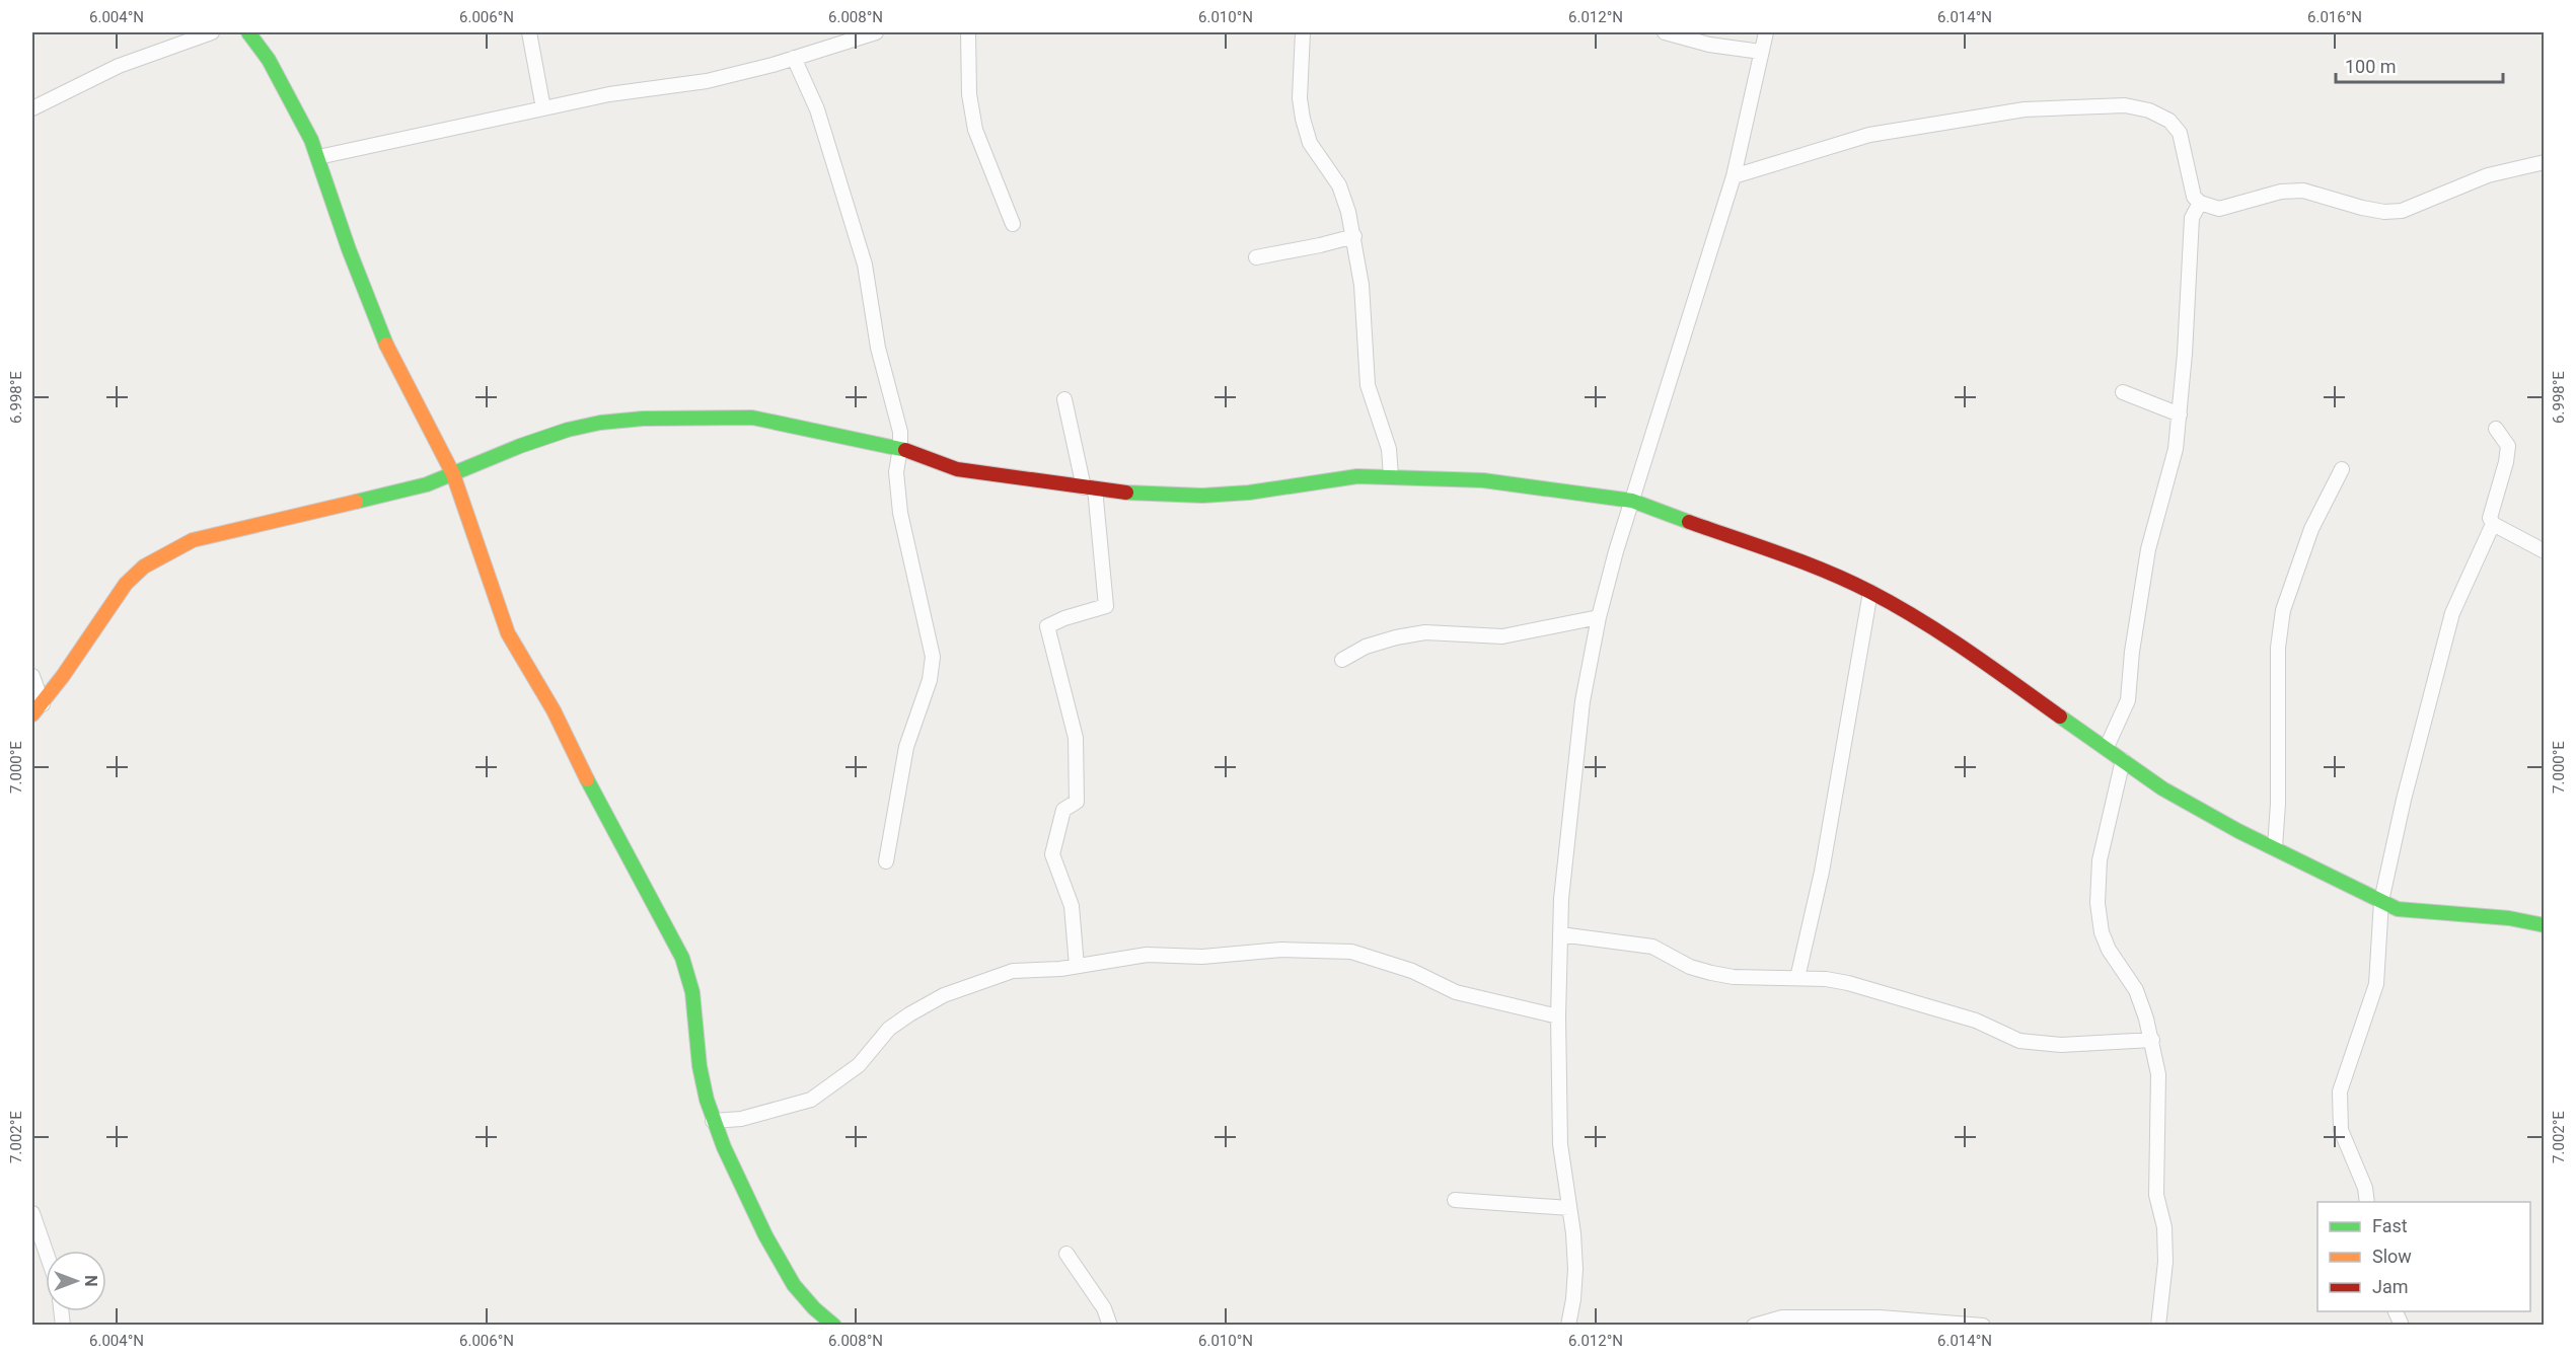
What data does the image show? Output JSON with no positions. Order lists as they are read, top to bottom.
{
  "legend": ["Fast", "Slow", "Jam"],
  "scale_bar": "100 m",
  "north": "right",
  "coordinates": [
    "6.004°N",
    "6.006°N",
    "6.008°N",
    "6.010°N",
    "6.012°N",
    "6.014°N",
    "6.016°N",
    "6.998°E",
    "7.000°E",
    "7.002°E"
  ]
}
